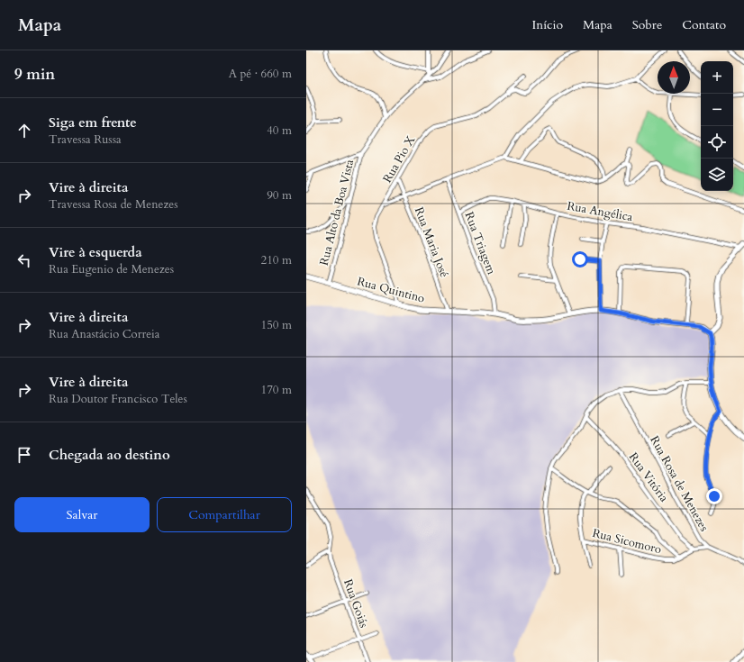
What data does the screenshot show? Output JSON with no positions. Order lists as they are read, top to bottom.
{
  "streets": {
    "main road": ["Rua Quintino"],
    "street": [
      "Rua Pio X",
      "Rua Angélica",
      "Rua Alto da Boa Vista",
      "Rua Maria José",
      "Rua Triagem",
      "Rua Vitória",
      "Rua Rosa de Menezes",
      "Rua Sicomoro",
      "Rua Goiás"
    ]
  },
  "crossings": [
    ["Rua Pio X", "Rua Maria José"],
    ["Rua Pio X", "Rua Quintino"],
    ["Rua Angélica", "Rua Triagem"],
    ["Rua Alto da Boa Vista", "Rua Quintino"],
    ["Rua Maria José", "Rua Quintino"],
    ["Rua Triagem", "Rua Quintino"],
    ["Rua Vitória", "Rua Sicomoro"],
    ["Rua Rosa de Menezes", "Rua Sicomoro"]
  ],
  "north": "top",
  "page": {
    "header": "Mapa",
    "nav": [
      "Início",
      "Mapa",
      "Sobre",
      "Contato"
    ],
    "heading": ["9 min", "A pé · 660 m"],
    "map_buttons": ["+", "−"],
    "list": [
      ["Siga em frente", "Travessa Russa", "40 m"],
      ["Vire à direita", "Travessa Rosa de Menezes", "90 m"],
      ["Vire à esquerda", "Rua Eugenio de Menezes", "210 m"],
      ["Vire à direita", "Rua Anastácio Correia", "150 m"],
      ["Vire à direita", "Rua Doutor Francisco Teles", "170 m"],
      "Chegada ao destino"
    ],
    "buttons": ["Salvar", "Compartilhar"]
  }
}
